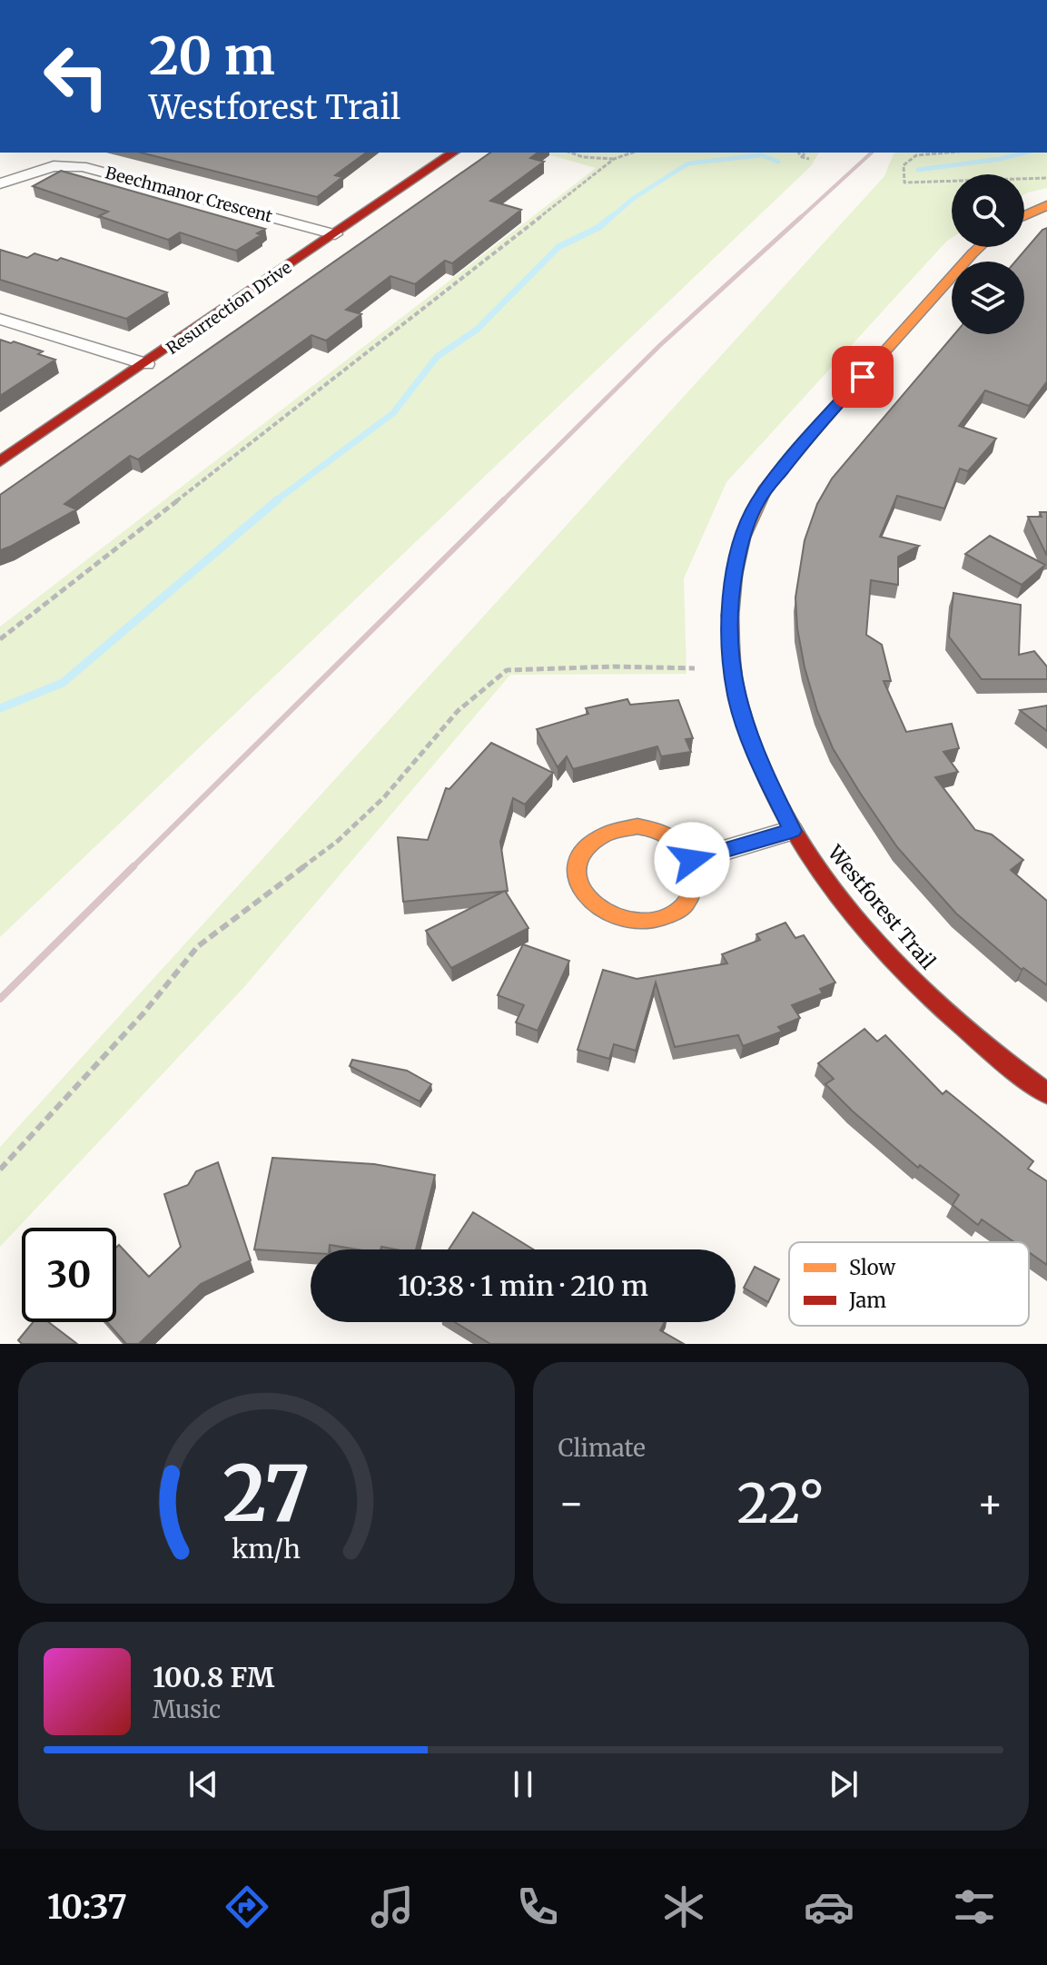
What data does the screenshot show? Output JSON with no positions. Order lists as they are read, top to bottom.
{
  "streets": {
    "street": ["Beechmanor Crescent", "Resurrection Drive", "Westforest Trail"]
  },
  "crossings": [
    ["Beechmanor Crescent", "Resurrection Drive"]
  ],
  "legend": ["Slow", "Jam"],
  "page": {
    "turn": ["20 m", "Westforest Trail"],
    "limit": "30",
    "trip": "10:38 · 1 min · 210 m",
    "tile": "Climate",
    "heat": ["−", "22°", "+"],
    "song": ["100.8 FM", "Music"],
    "tabs": "10:37",
    "gauge": ["27", "km/h"]
  }
}
